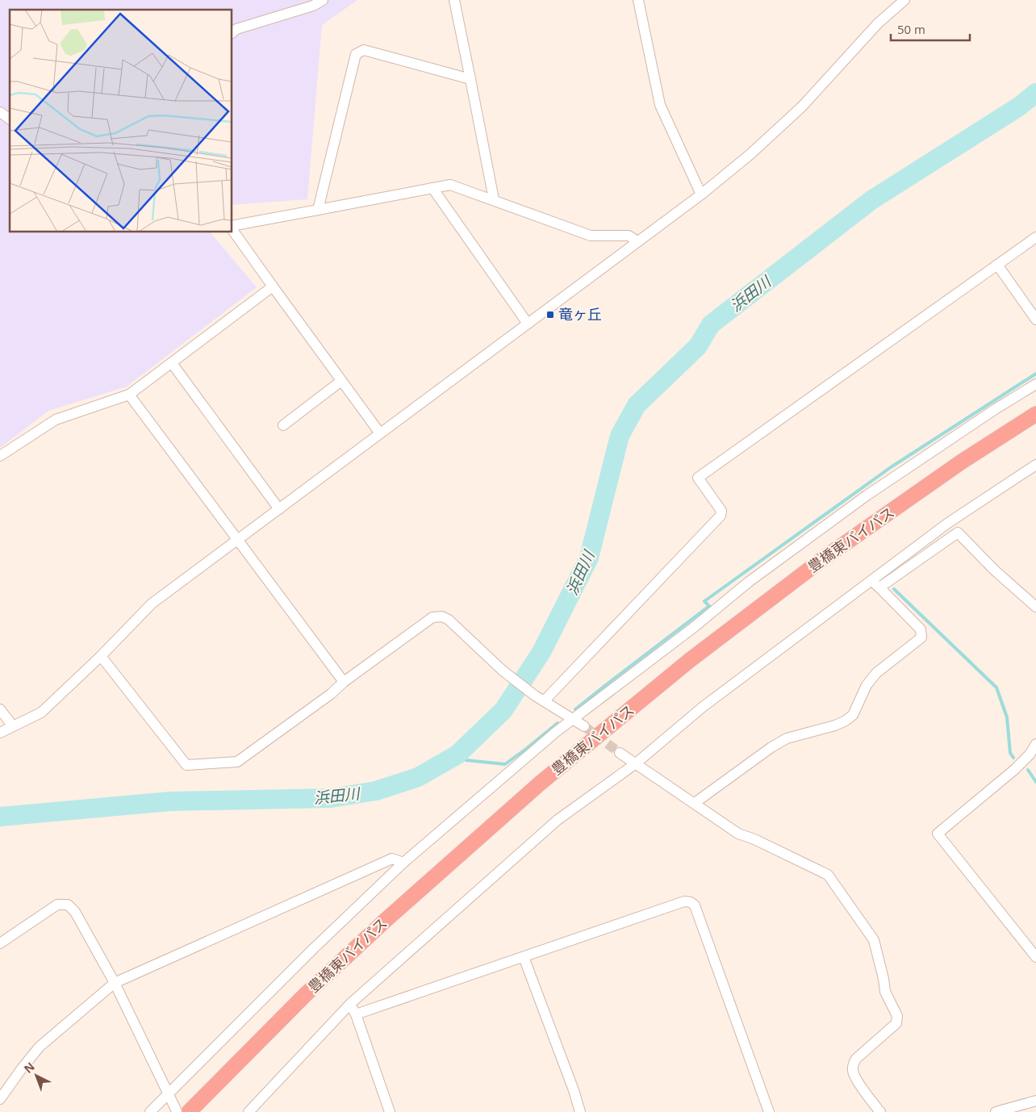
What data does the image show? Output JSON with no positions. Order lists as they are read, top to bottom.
{
  "streets": {
    "highway": ["豊橋東バイパス"]
  },
  "water": ["浜田川"],
  "places": {
    "transit": ["竜ヶ丘"]
  },
  "scale_bar": "50 m",
  "north": "top left"
}
